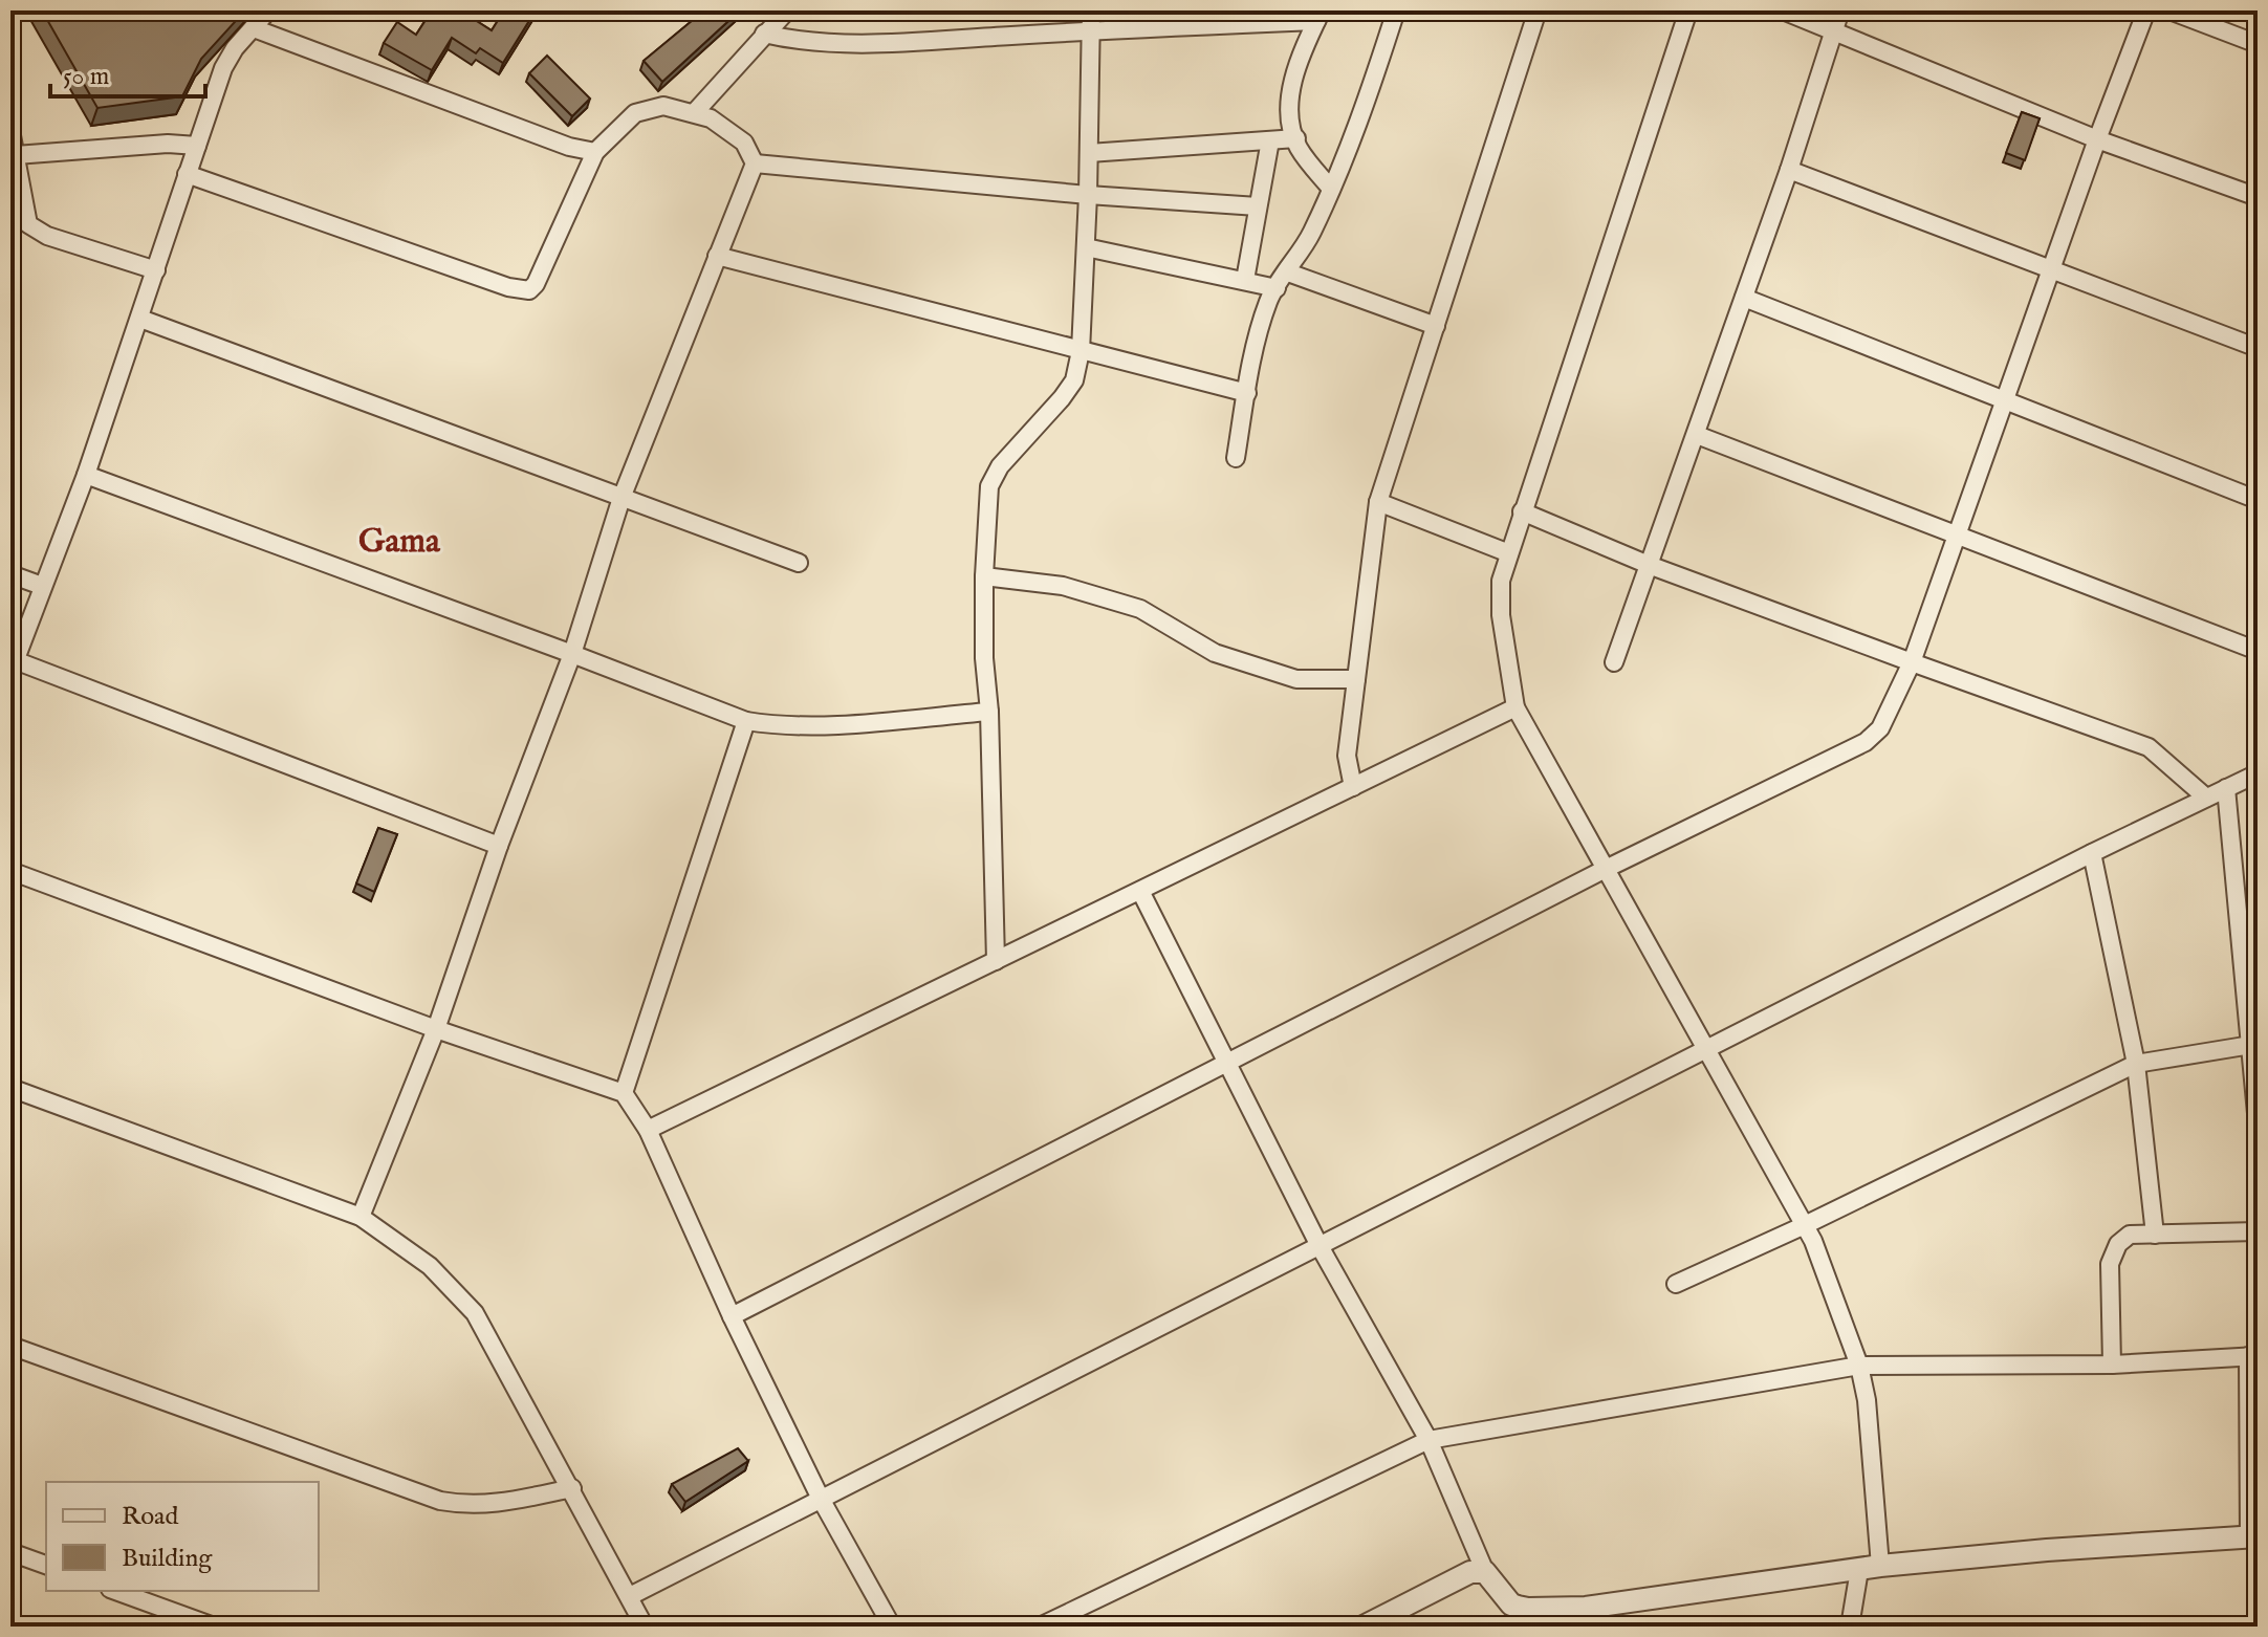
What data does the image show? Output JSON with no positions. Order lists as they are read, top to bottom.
{
  "districts": ["Gama"],
  "legend": ["Road", "Building"],
  "scale_bar": "50 m"
}
